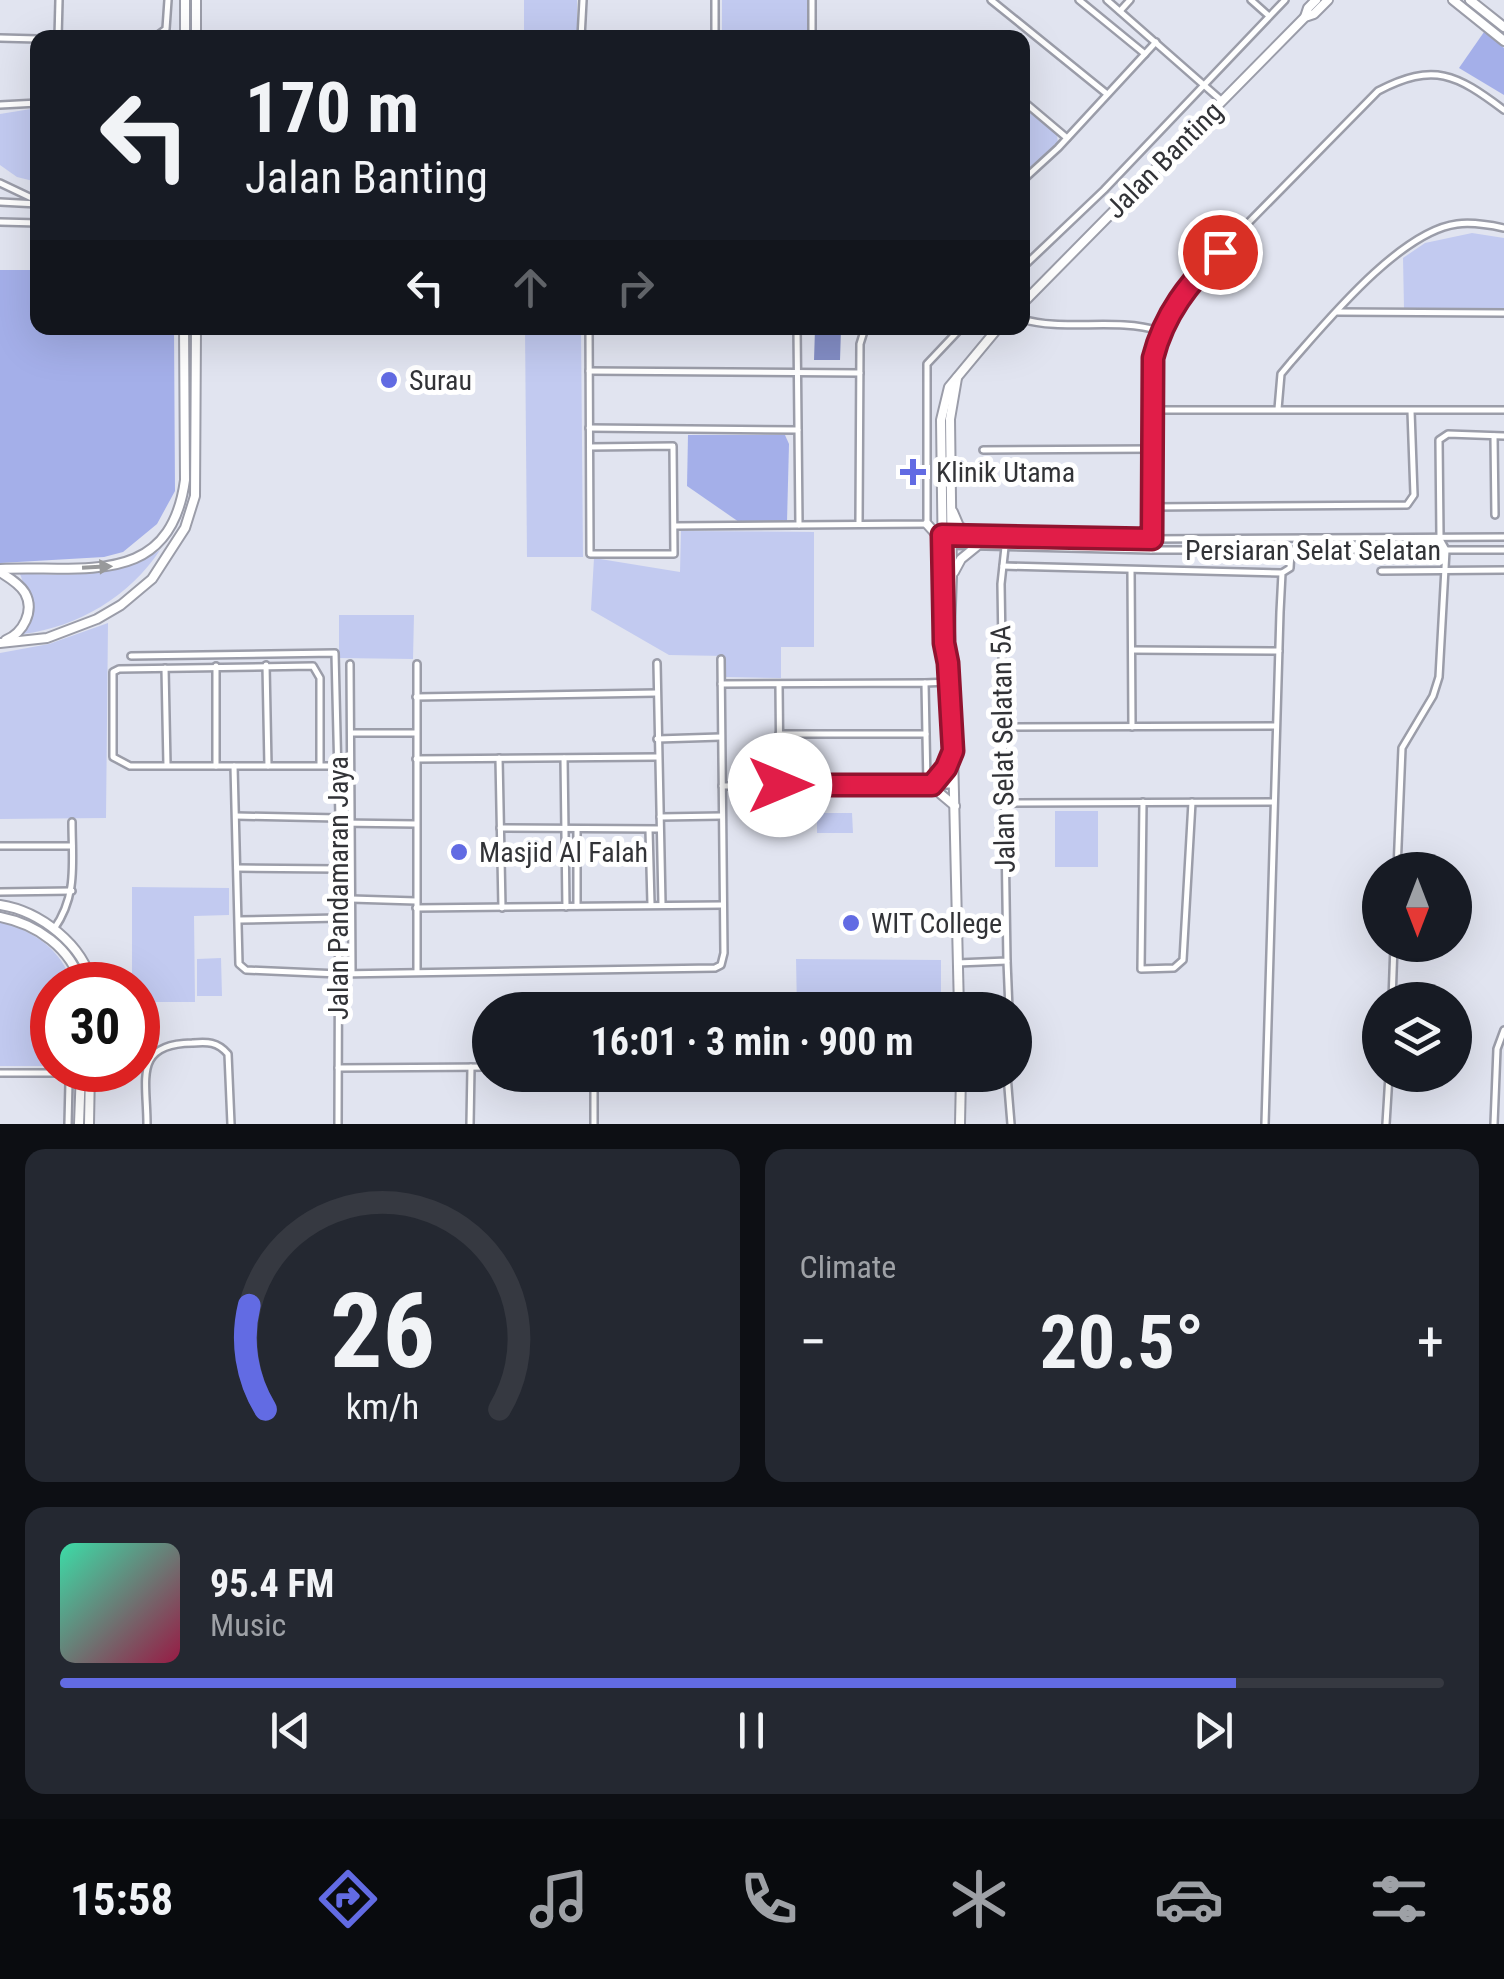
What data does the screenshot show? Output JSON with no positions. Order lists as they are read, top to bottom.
{
  "streets": {
    "main road": ["Jalan Banting"],
    "street": ["Persiaran Selat Selatan", "Jalan Selat Selatan 5A", "Jalan Pandamaran Jaya"]
  },
  "crossings": [
    ["Persiaran Selat Selatan", "Jalan Selat Selatan 5A"]
  ],
  "places": {
    "other": ["Surau", "Masjid Al Falah", "WIT College"],
    "health": ["Klinik Utama"]
  },
  "north": "bottom",
  "page": {
    "turn": ["170 m", "Jalan Banting"],
    "limit": "30",
    "trip": "16:01 · 3 min · 900 m",
    "tile": "Climate",
    "heat": ["−", "20.5°", "+"],
    "song": ["95.4 FM", "Music"],
    "tabs": "15:58",
    "gauge": ["26", "km/h"]
  }
}
